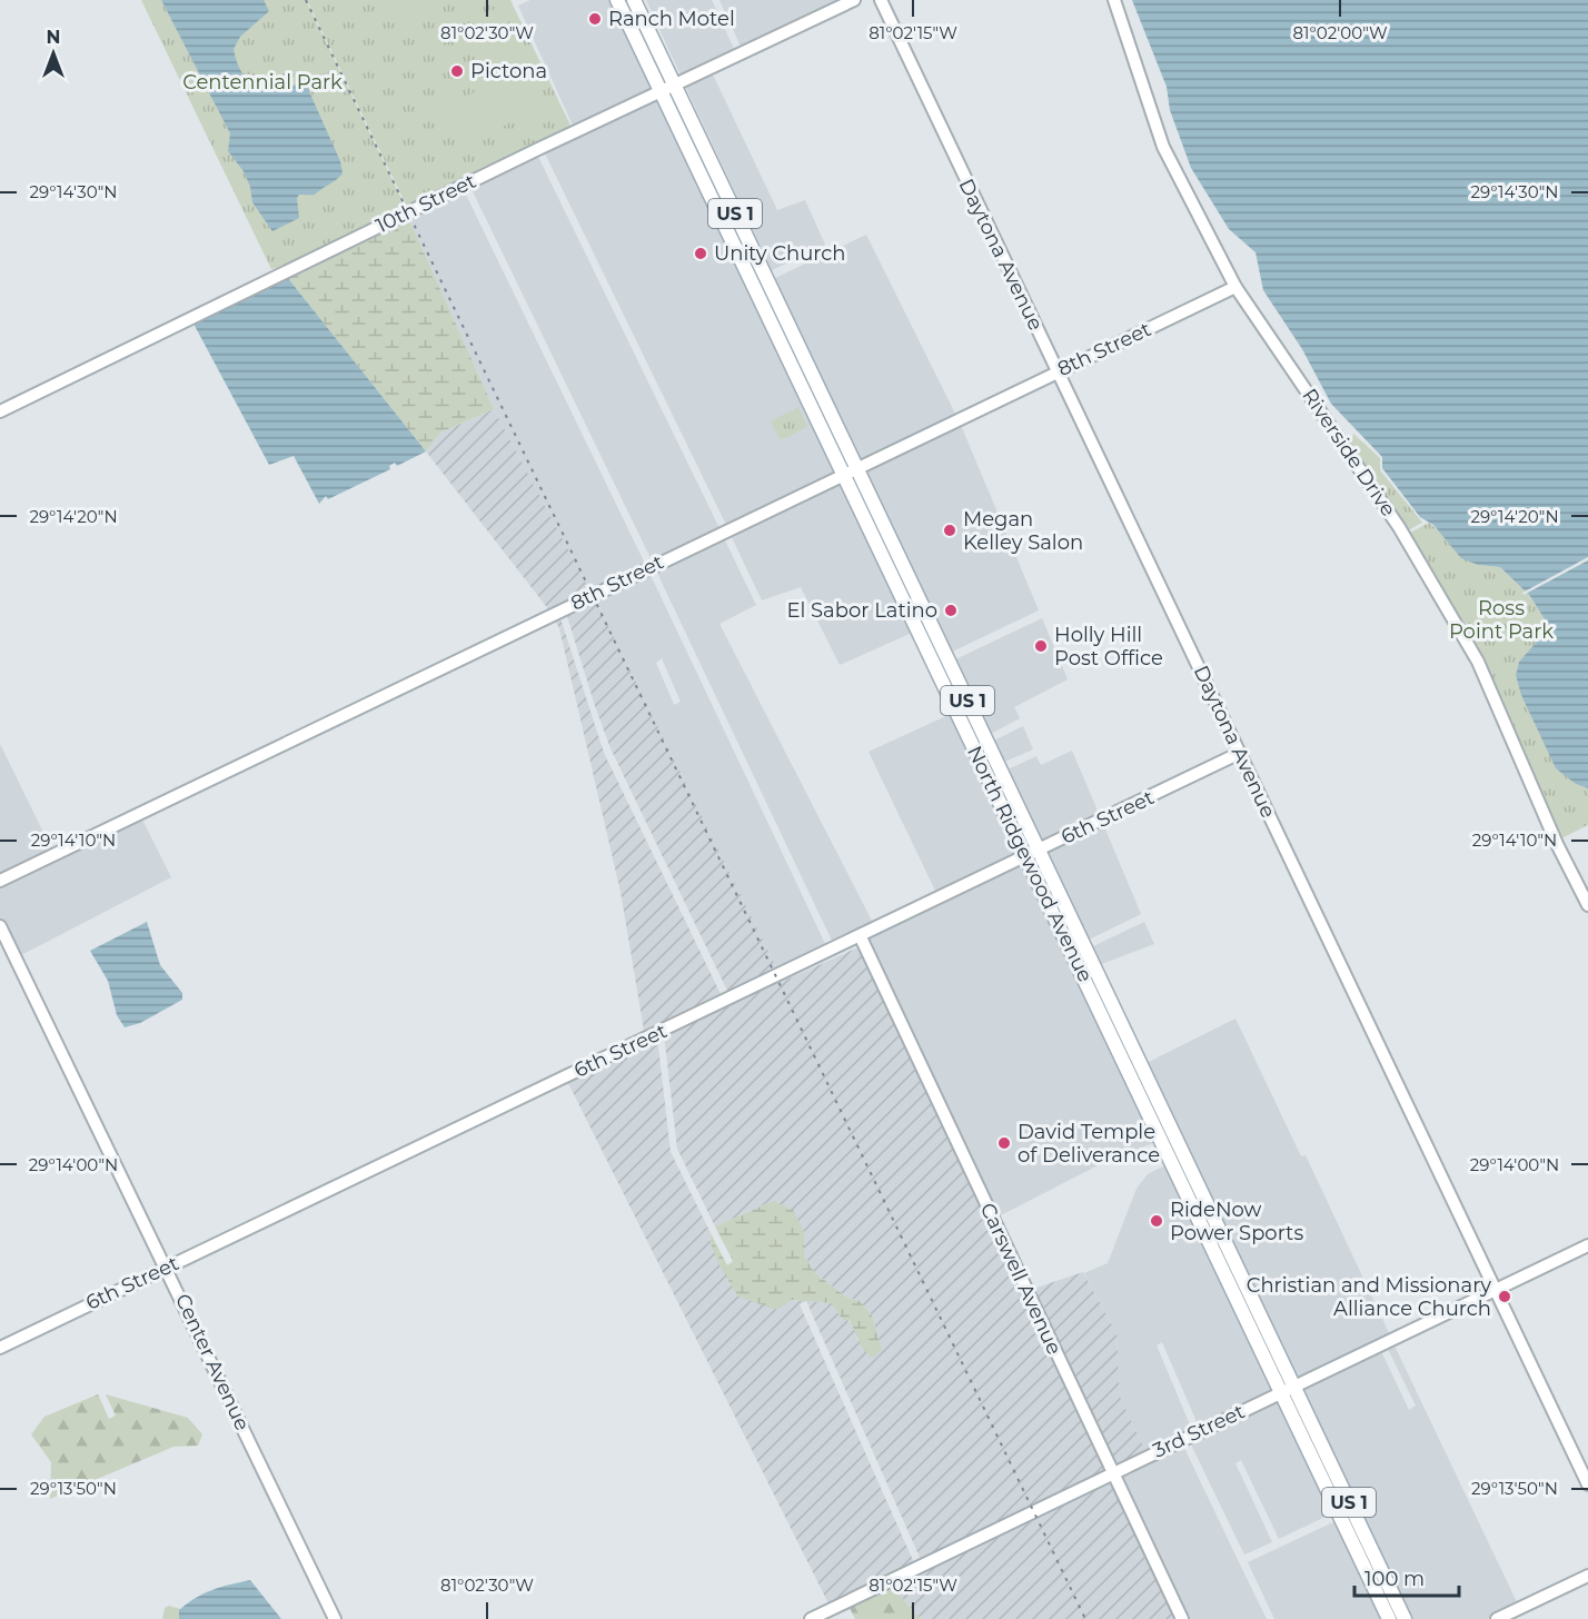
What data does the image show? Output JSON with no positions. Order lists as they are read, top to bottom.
{
  "streets": {
    "main road": ["US 1", "North Ridgewood Avenue"],
    "street": [
      "10th Street",
      "Daytona Avenue",
      "8th Street",
      "Riverside Drive",
      "6th Street",
      "Carswell Avenue",
      "Center Avenue",
      "3rd Street"
    ]
  },
  "crossings": [
    ["10th Street", "US 1"],
    ["10th Street", "North Ridgewood Avenue"],
    ["US 1", "North Ridgewood Avenue"],
    ["Daytona Avenue", "8th Street"],
    ["Daytona Avenue", "6th Street"],
    ["Daytona Avenue", "3rd Street"],
    ["8th Street", "Riverside Drive"],
    ["8th Street", "North Ridgewood Avenue"],
    ["6th Street", "North Ridgewood Avenue"],
    ["6th Street", "Carswell Avenue"],
    ["6th Street", "Center Avenue"],
    ["North Ridgewood Avenue", "3rd Street"],
    ["Carswell Avenue", "3rd Street"]
  ],
  "parks": ["Centennial Park", "Ross Point Park"],
  "places": [
    "Ranch Motel",
    "Pictona",
    "Unity Church",
    "Megan Kelley Salon",
    "El Sabor Latino",
    "Holly Hill Post Office",
    "David Temple of Deliverance",
    "RideNow Power Sports",
    "Christian and Missionary Alliance Church"
  ],
  "scale_bar": "100 m",
  "north": "top",
  "coordinates": [
    "81°02'30\"W",
    "81°02'15\"W",
    "81°02'00\"W",
    "29°14'30\"N",
    "29°14'20\"N",
    "29°14'10\"N",
    "29°14'00\"N",
    "29°13'50\"N"
  ]
}
